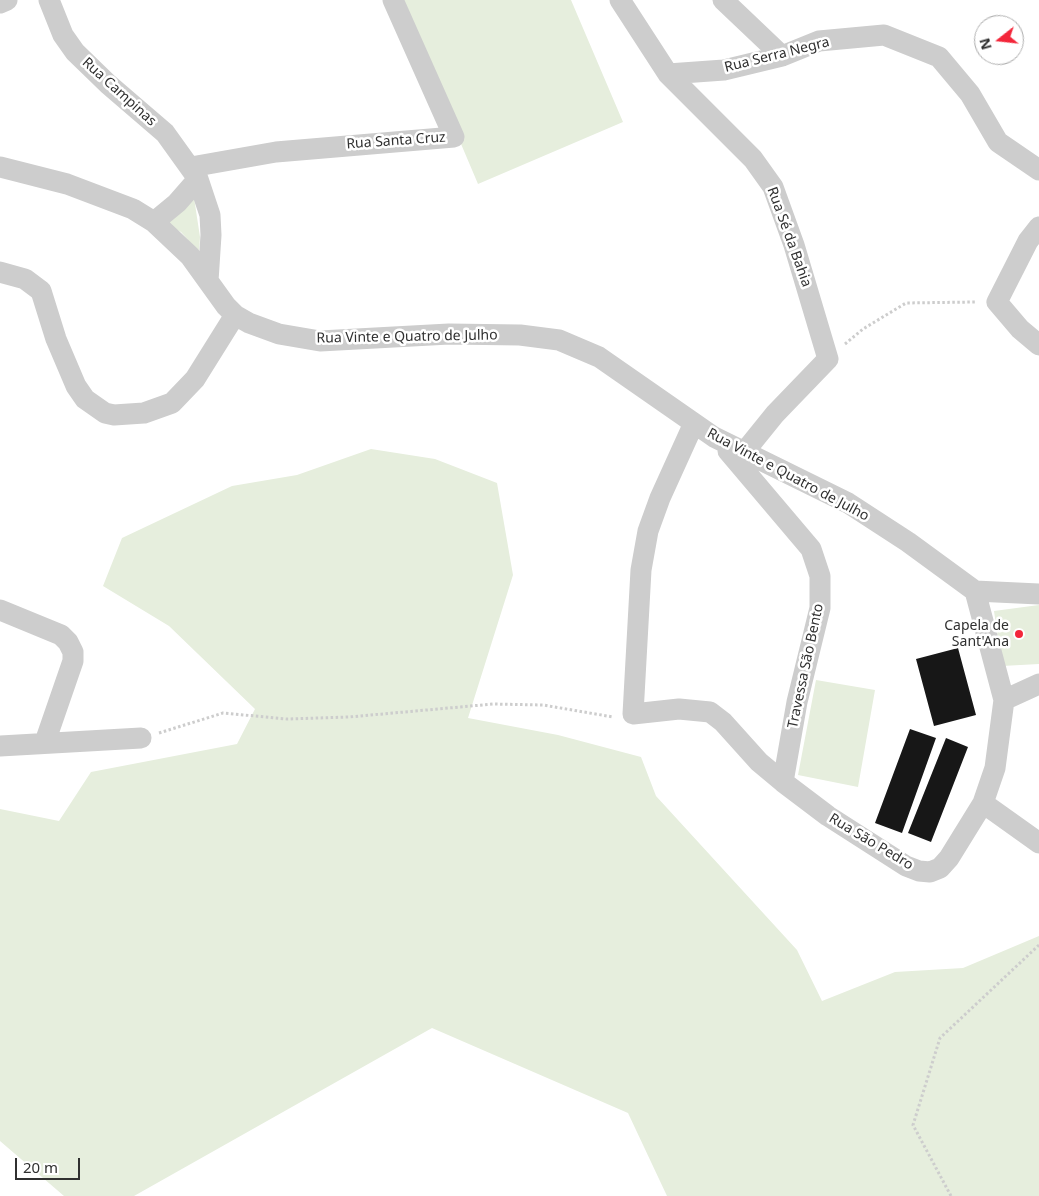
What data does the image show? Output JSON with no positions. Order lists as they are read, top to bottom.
{
  "streets": {
    "street": [
      "Rua Serra Negra",
      "Rua Campinas",
      "Rua Santa Cruz",
      "Rua Sé da Bahia",
      "Rua Vinte e Quatro de Julho",
      "Travessa São Bento",
      "Rua São Pedro"
    ]
  },
  "crossings": [
    ["Rua Serra Negra", "Rua Sé da Bahia"],
    ["Rua Campinas", "Rua Santa Cruz"],
    ["Rua Campinas", "Rua Vinte e Quatro de Julho"],
    ["Rua Vinte e Quatro de Julho", "Travessa São Bento"],
    ["Rua Vinte e Quatro de Julho", "Rua São Pedro"],
    ["Travessa São Bento", "Rua São Pedro"]
  ],
  "places": ["Capela de Sant'Ana"],
  "scale_bar": "20 m",
  "north": "left"
}
